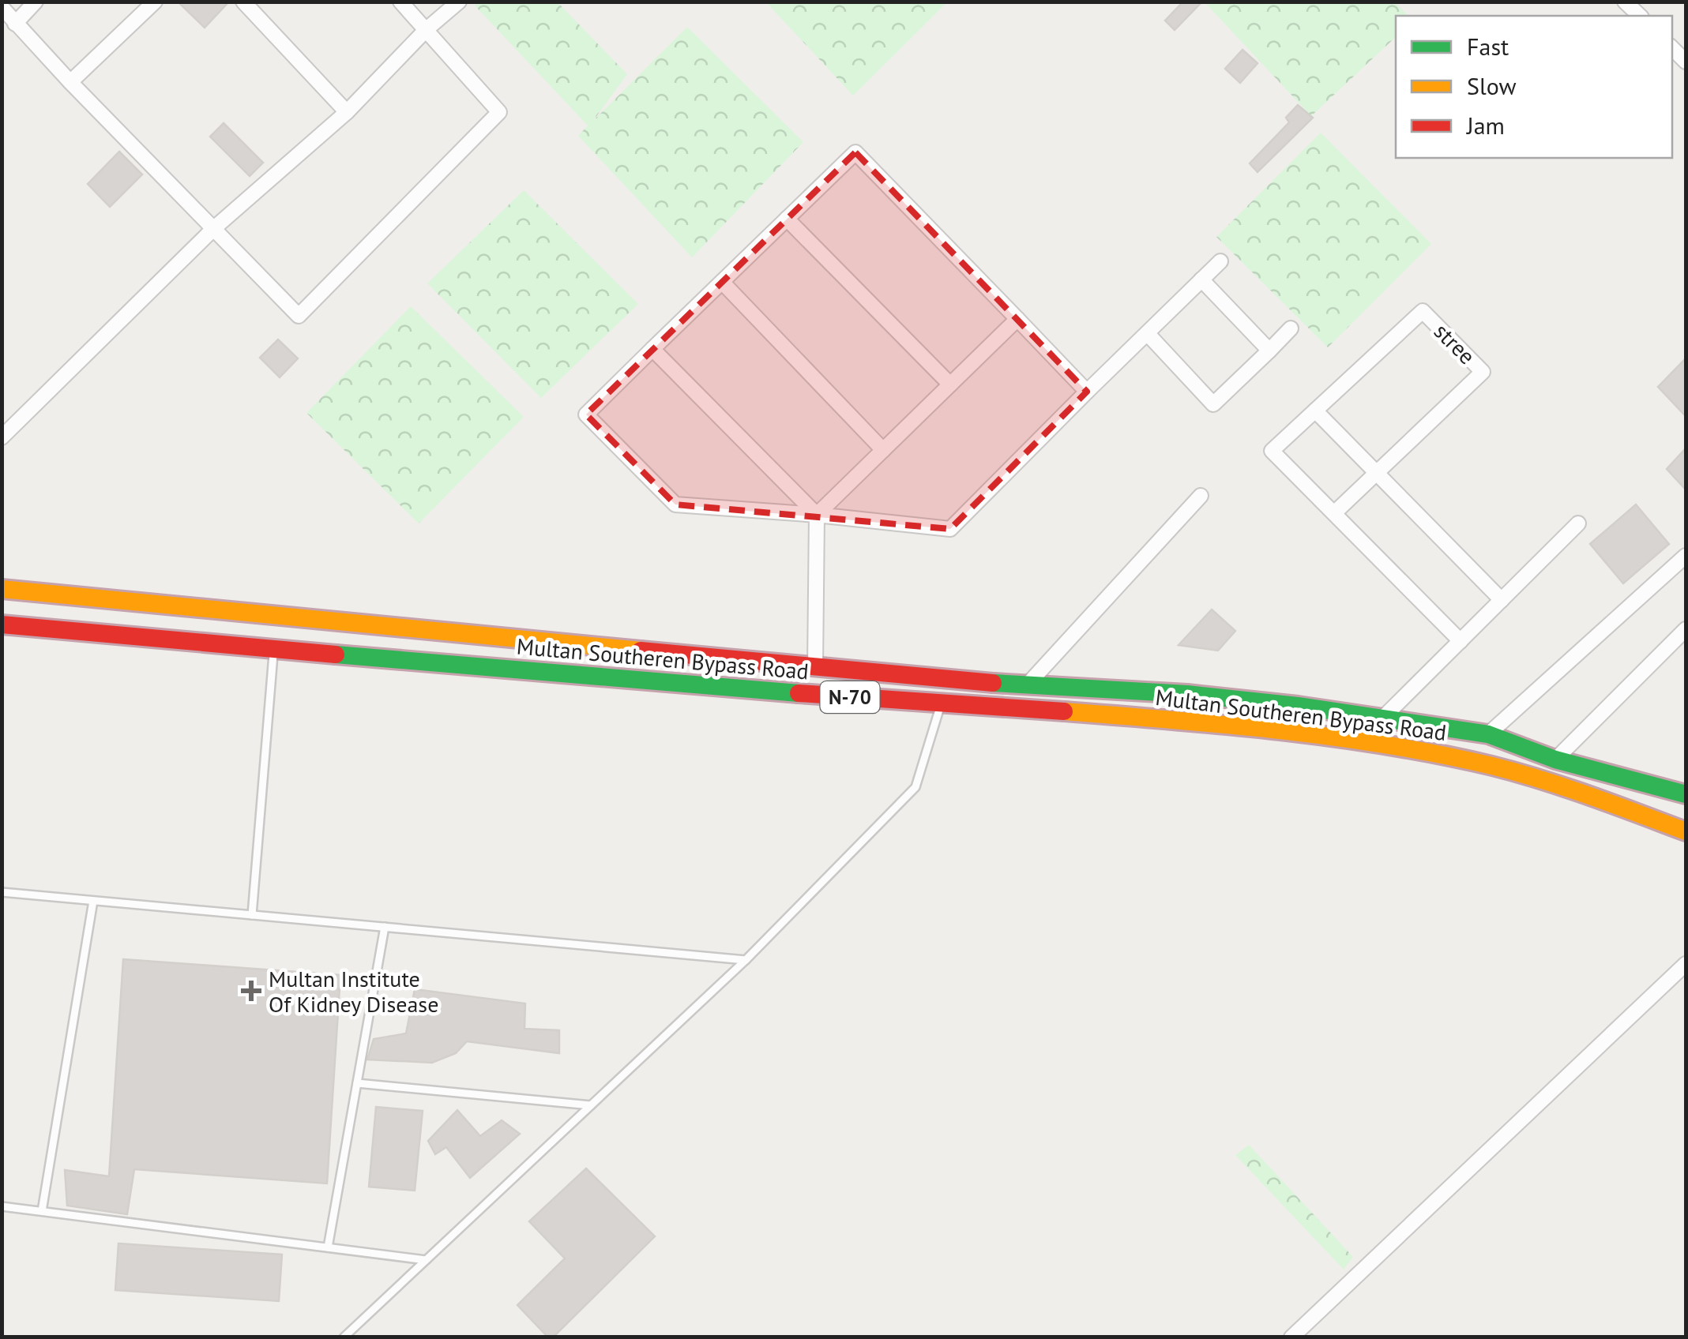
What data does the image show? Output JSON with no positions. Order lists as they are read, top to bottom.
{
  "streets": {
    "highway": ["Multan Southeren Bypass Road", "N-70"],
    "street": ["stree"]
  },
  "places": {
    "health": ["Multan Institute Of Kidney Disease"]
  },
  "legend": ["Fast", "Slow", "Jam"]
}
